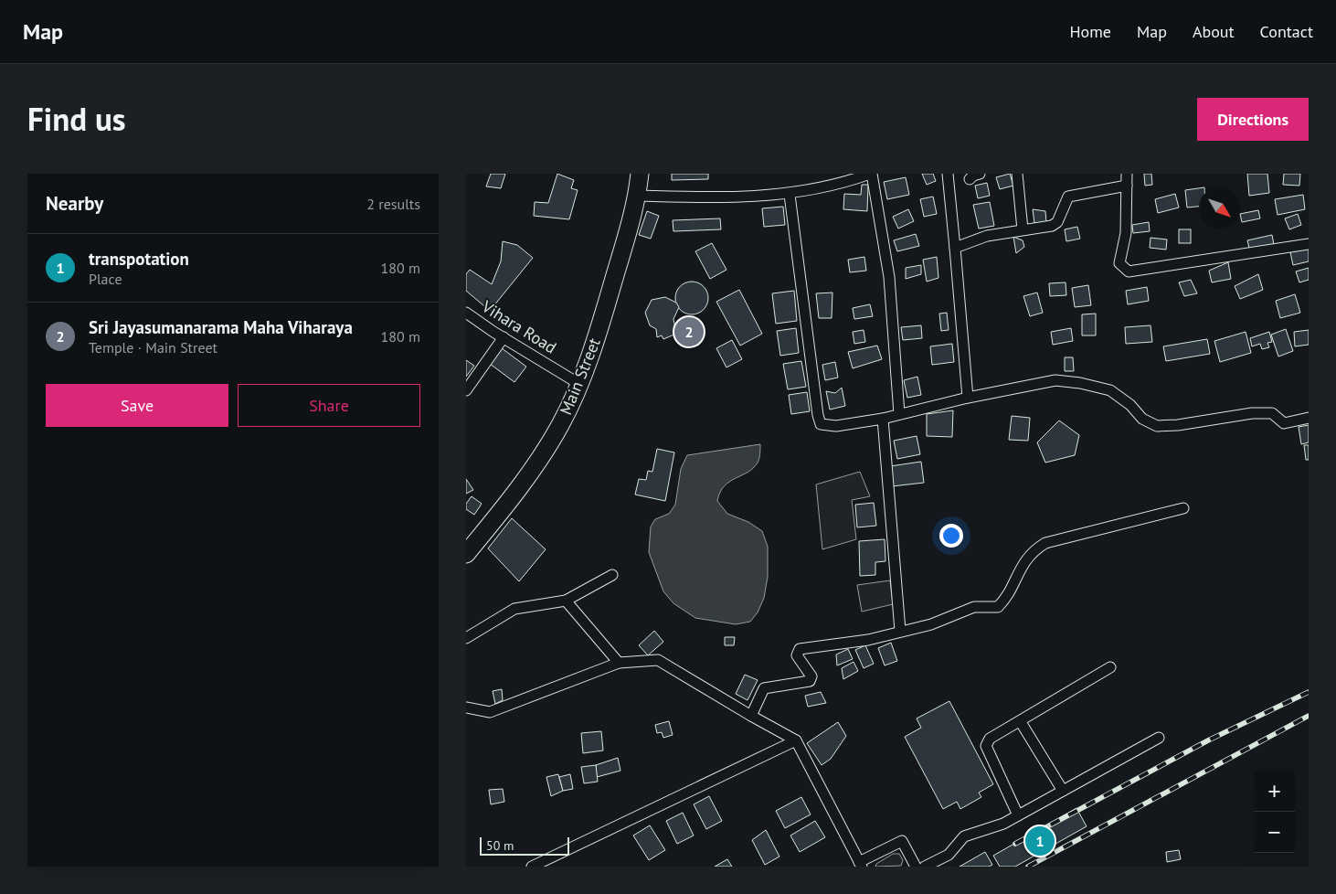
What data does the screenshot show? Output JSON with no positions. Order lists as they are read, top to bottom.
{
  "streets": {
    "main road": ["Main Street"],
    "street": ["Vihara Road"]
  },
  "crossings": [
    ["Vihara Road", "Main Street"]
  ],
  "scale_bar": "50 m",
  "north": "bottom right",
  "page": {
    "header": "Map",
    "nav": [
      "Home",
      "Map",
      "About",
      "Contact"
    ],
    "title": "Find us",
    "buttons": [
      "Directions",
      ["Save", "Share"]
    ],
    "heading": ["Nearby", "2 results"],
    "list": [
      {
        "mark": "1",
        "name": "transpotation",
        "note": "Place",
        "value": "180 m"
      },
      {
        "mark": "2",
        "name": "Sri Jayasumanarama Maha Viharaya",
        "note": "Temple · Main Street",
        "value": "180 m"
      }
    ],
    "pins": ["2", "1"],
    "map_buttons": ["+", "−"],
    "scale": "50 m"
  }
}
